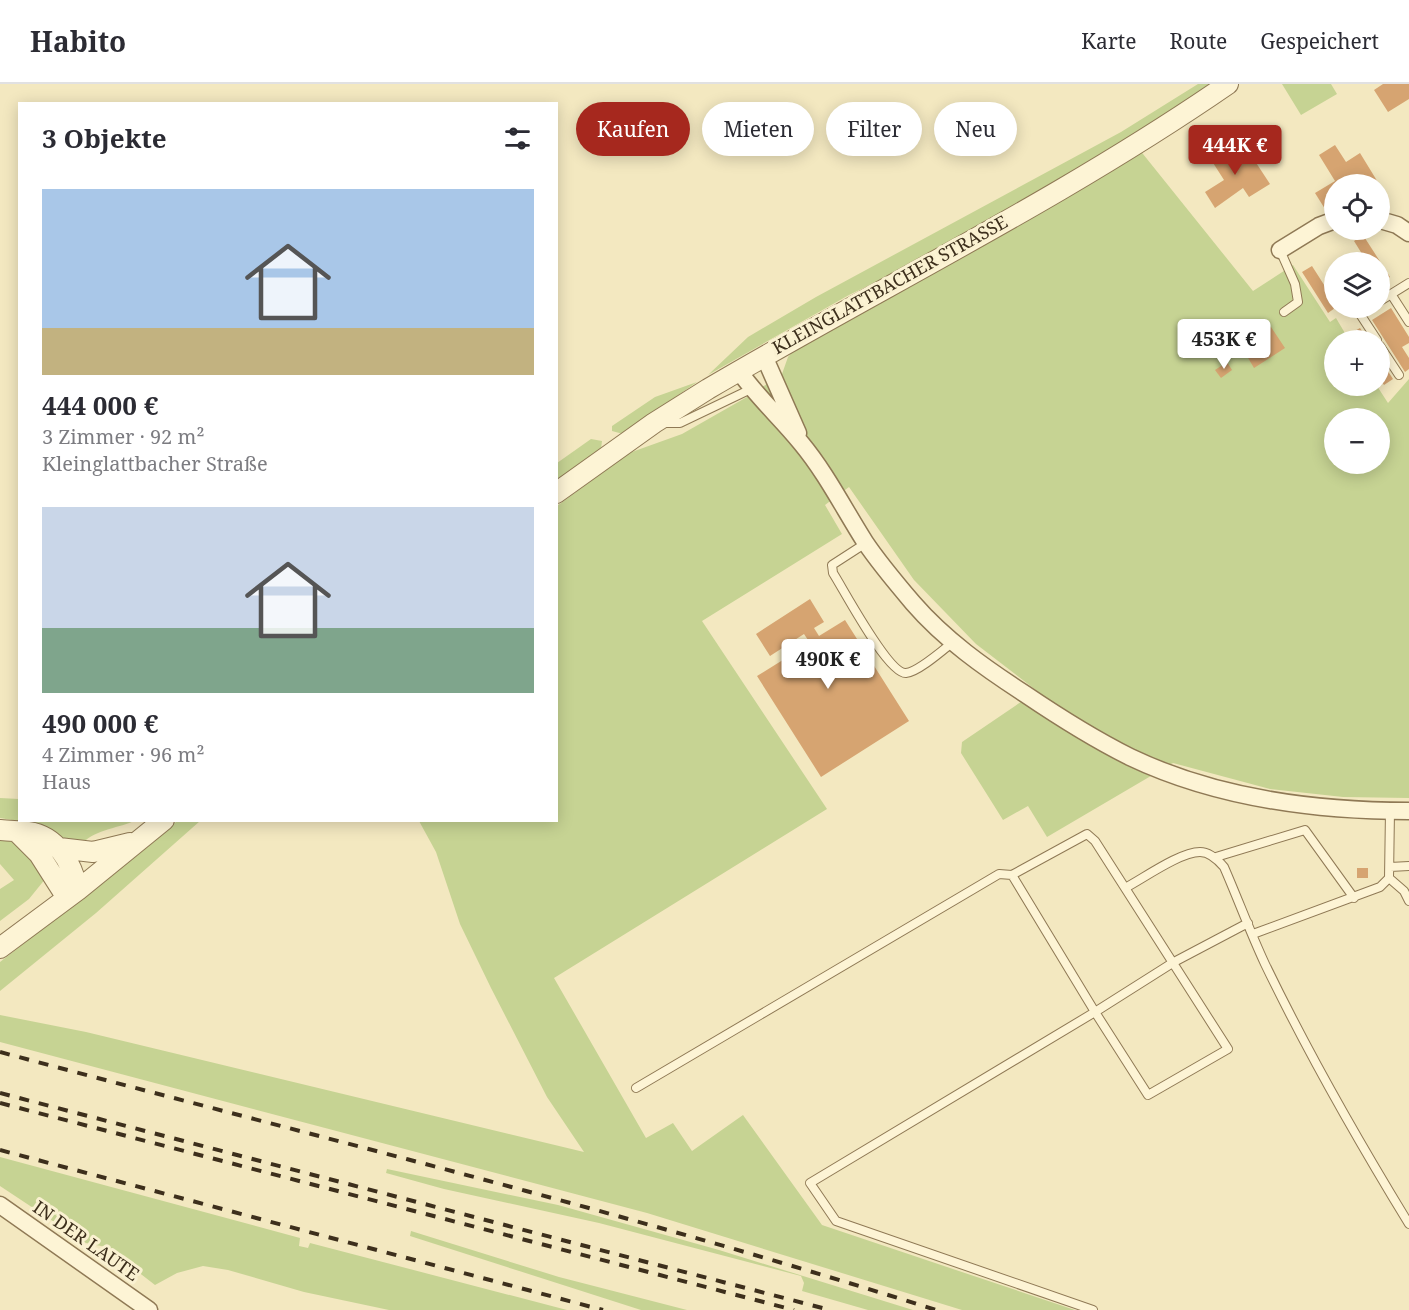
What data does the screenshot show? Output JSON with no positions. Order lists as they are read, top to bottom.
{
  "streets": {
    "street": ["KLEINGLATTBACHER STRASSE", "IN DER LAUTE"]
  },
  "page": {
    "header": "Habito",
    "nav": ["Karte", "Route", "Gespeichert"],
    "chip": [
      "Kaufen",
      "Mieten",
      "Filter",
      "Neu"
    ],
    "heading": "3 Objekte",
    "price": ["444K €", "453K €", "490K €"],
    "map_buttons": ["+", "−"],
    "list": [
      {
        "name": "444 000 €",
        "note": "3 Zimmer · 92 m² · Kleinglattbacher Straße"
      },
      {
        "name": "490 000 €",
        "note": "4 Zimmer · 96 m² · Haus"
      }
    ]
  }
}
